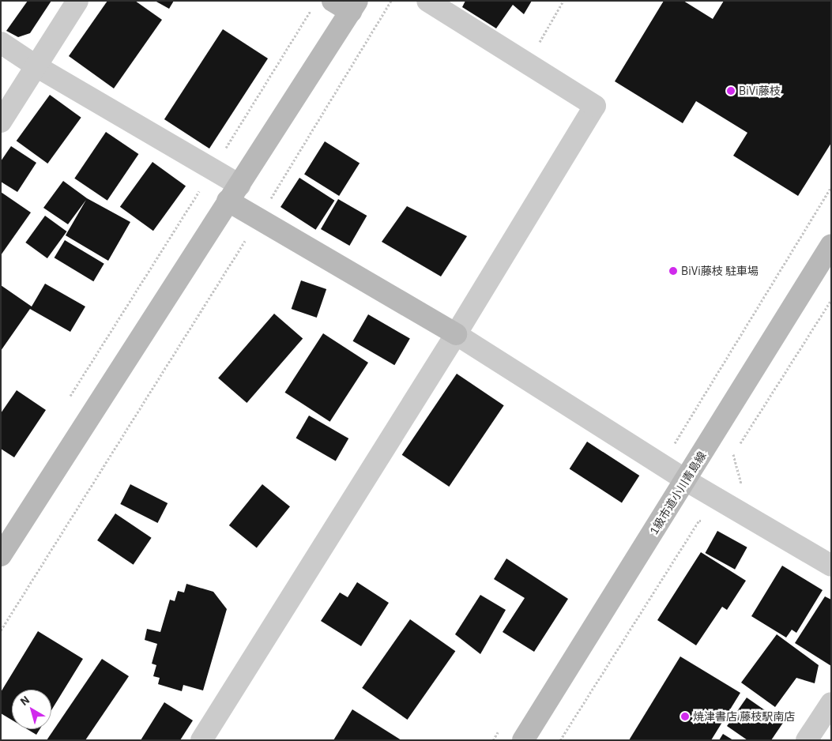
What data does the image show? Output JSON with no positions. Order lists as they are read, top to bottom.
{
  "streets": {
    "street": ["1級市道小川青島線"]
  },
  "places": ["BiVi藤枝", "BiVi藤枝 駐車場", "焼津書店 藤枝駅南店"],
  "north": "top left"
}
